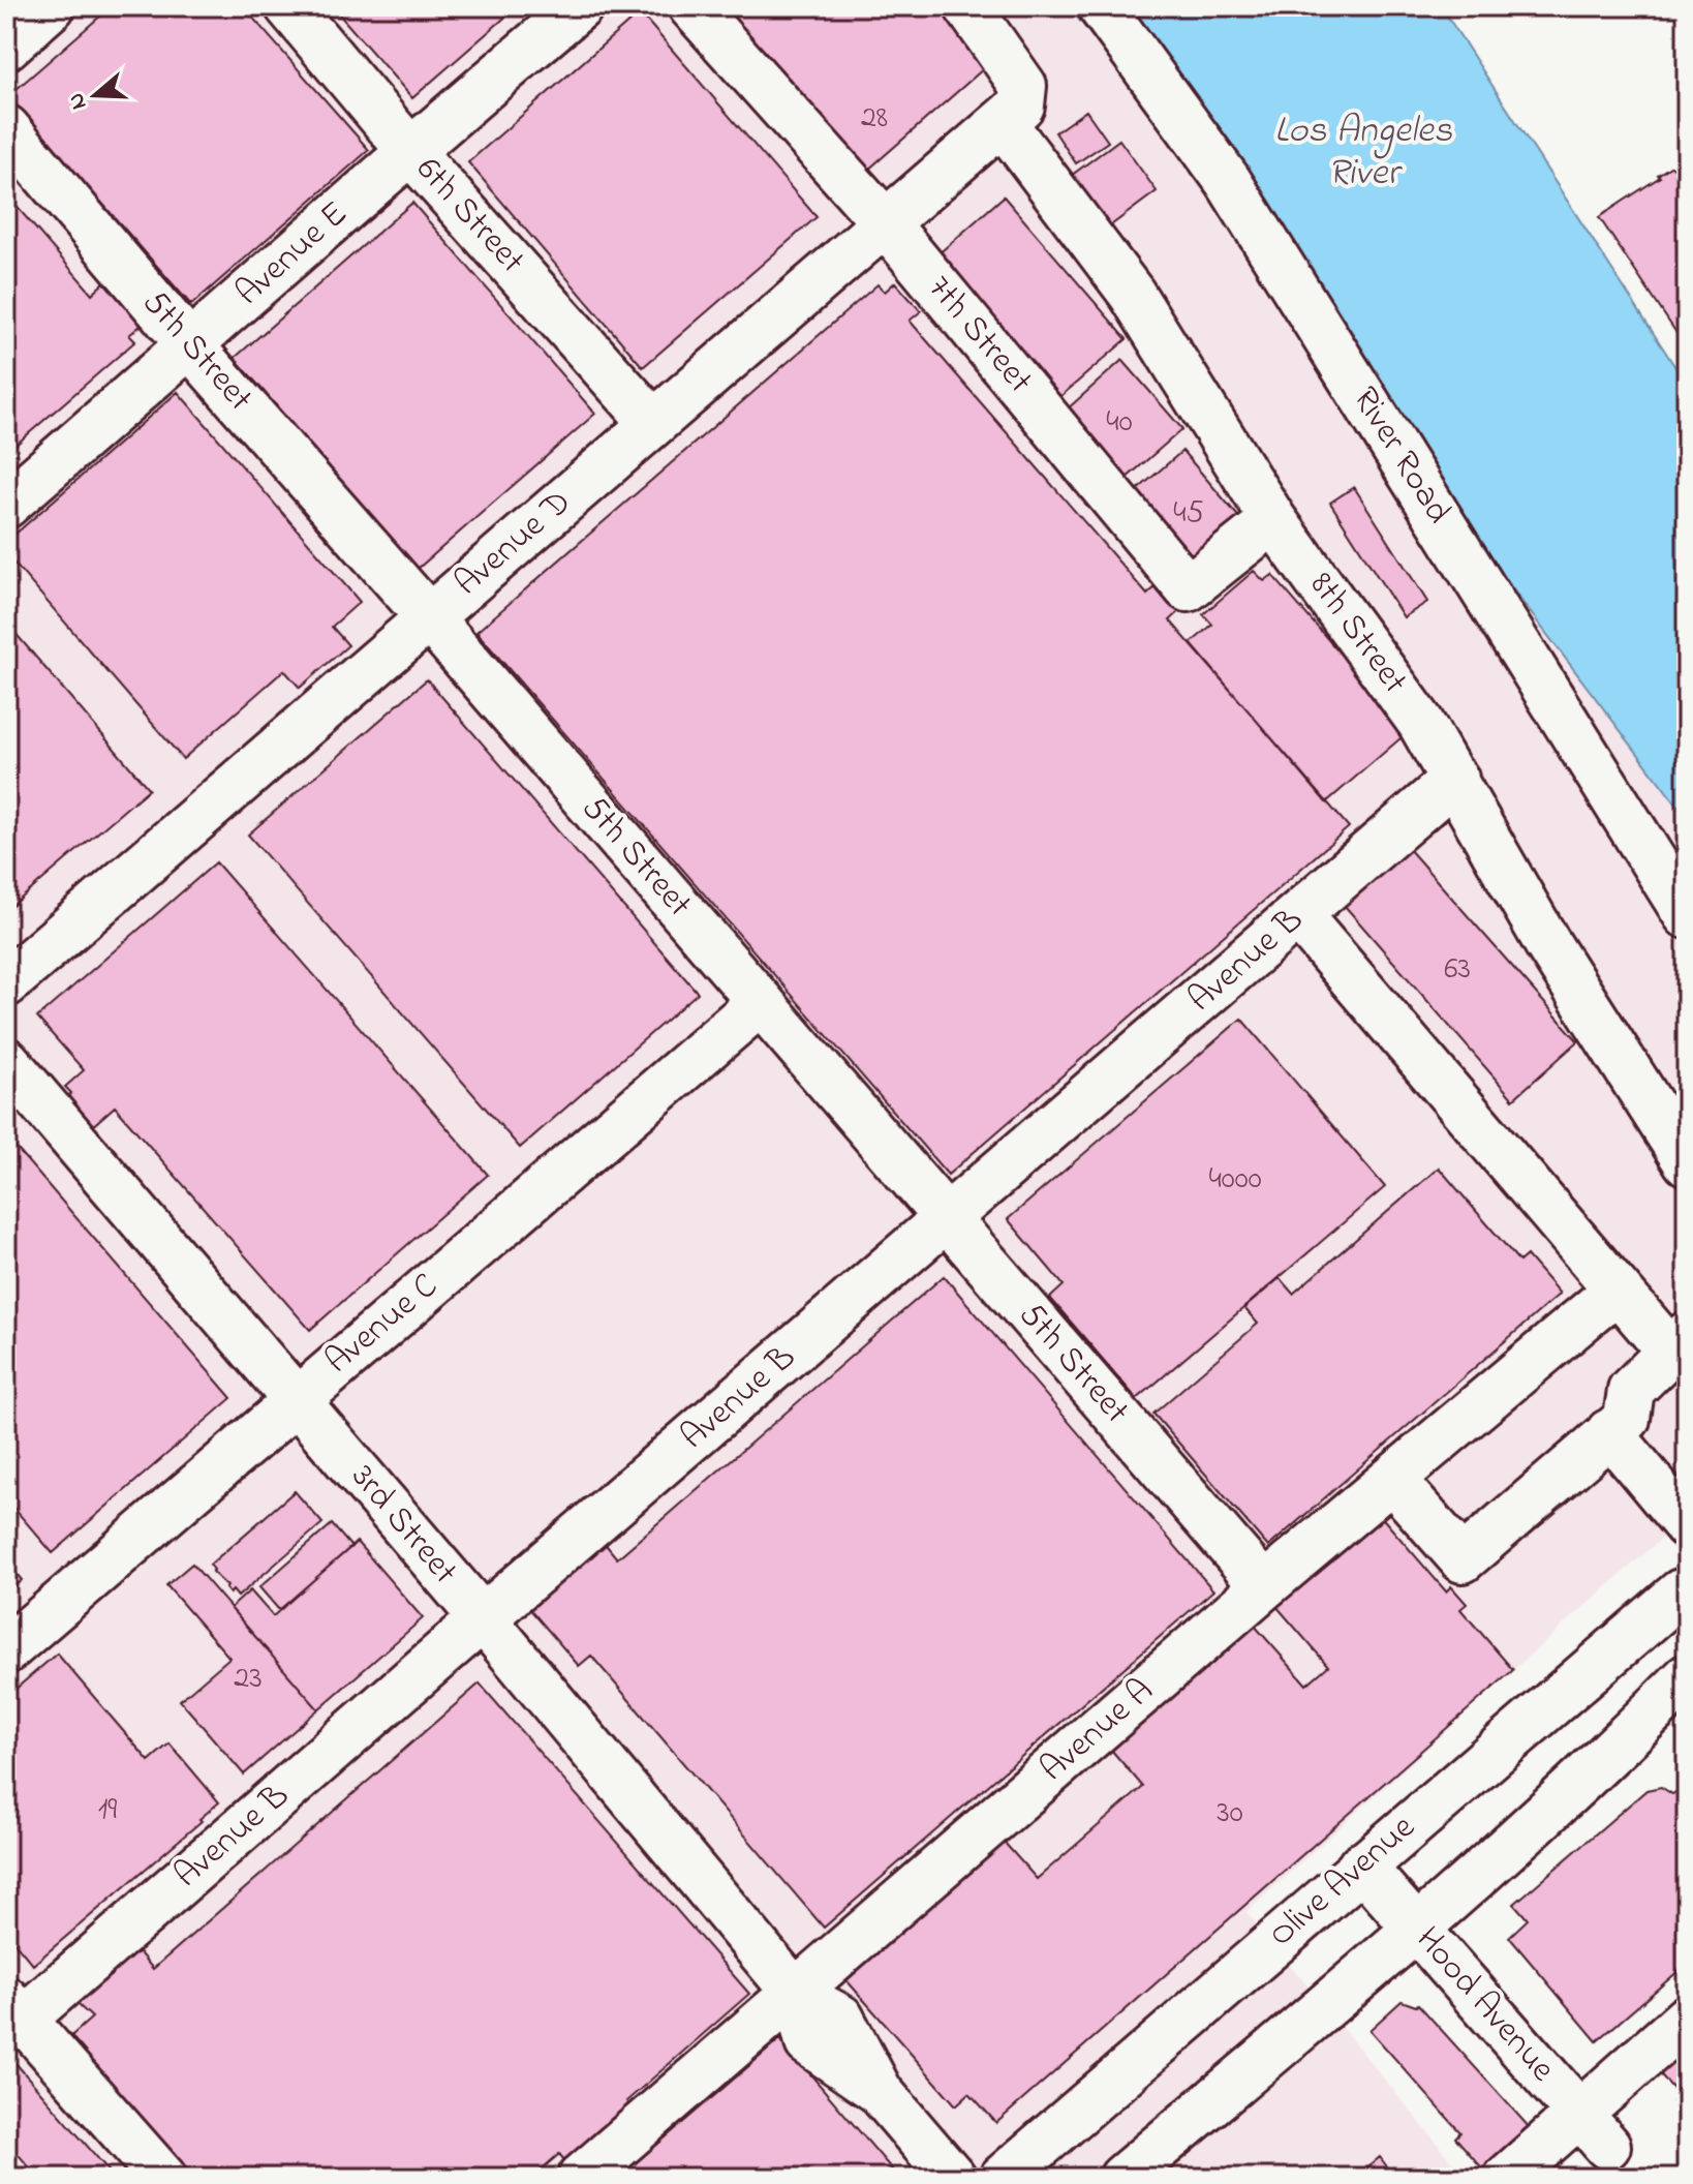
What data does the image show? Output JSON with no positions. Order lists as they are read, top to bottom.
{
  "streets": {
    "main road": [
      "6th Street",
      "Avenue E",
      "7th Street",
      "5th Street",
      "River Road",
      "Avenue D",
      "8th Street",
      "Avenue B",
      "Avenue C",
      "3rd Street",
      "Avenue A",
      "Olive Avenue",
      "Hood Avenue"
    ]
  },
  "crossings": [
    ["6th Street", "Avenue E"],
    ["6th Street", "Avenue D"],
    ["Avenue E", "5th Street"],
    ["7th Street", "Avenue D"],
    ["7th Street", "8th Street"],
    ["5th Street", "Avenue D"],
    ["5th Street", "Avenue B"],
    ["5th Street", "Avenue C"],
    ["5th Street", "Avenue A"],
    ["Avenue D", "8th Street"],
    ["8th Street", "Avenue B"],
    ["Avenue B", "3rd Street"],
    ["Avenue C", "3rd Street"],
    ["3rd Street", "Avenue A"],
    ["Olive Avenue", "Hood Avenue"]
  ],
  "water": ["Los Angeles River"],
  "house_numbers": [
    "28",
    "40",
    "45",
    "63",
    "4000",
    "23",
    "19",
    "30"
  ],
  "north": "left"
}
